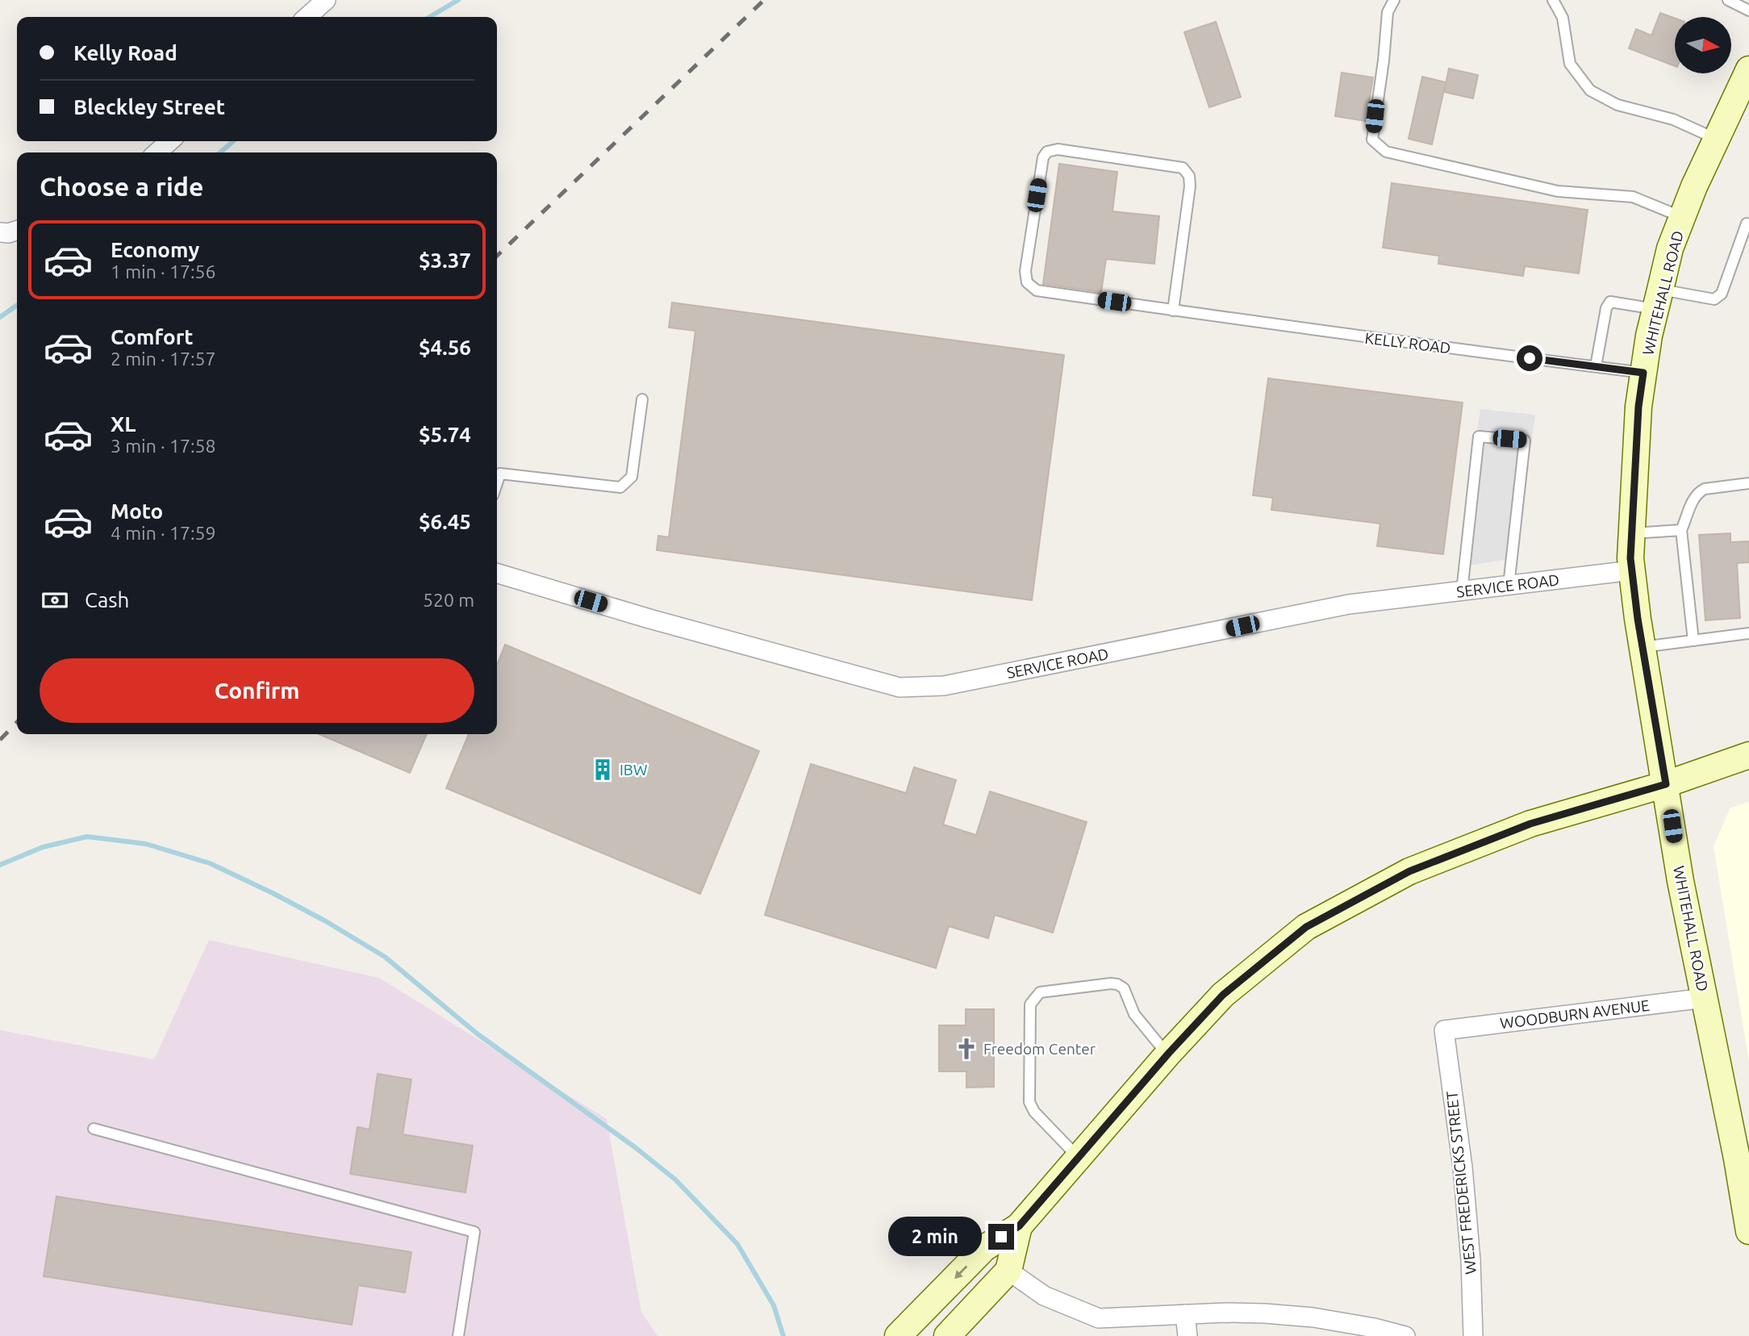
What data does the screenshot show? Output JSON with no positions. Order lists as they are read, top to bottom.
{
  "streets": {
    "street": [
      "WHITEHALL ROAD",
      "SERVICE ROAD",
      "WOODBURN AVENUE",
      "WEST FREDERICKS STREET"
    ],
    "lane": ["KELLY ROAD"]
  },
  "crossings": [
    ["WHITEHALL ROAD", "KELLY ROAD"],
    ["WHITEHALL ROAD", "SERVICE ROAD"],
    ["WHITEHALL ROAD", "WOODBURN AVENUE"],
    ["WOODBURN AVENUE", "WEST FREDERICKS STREET"]
  ],
  "places": {
    "building": ["IBW"],
    "church": ["Freedom Center"]
  },
  "north": "right",
  "page": {
    "banner": ["Kelly Road", "Bleckley Street"],
    "heading": "Choose a ride",
    "list": [
      {
        "name": "Economy",
        "note": "1 min · 17:56",
        "value": "$3.37"
      },
      {
        "name": "Comfort",
        "note": "2 min · 17:57",
        "value": "$4.56"
      },
      {
        "name": "XL",
        "note": "3 min · 17:58",
        "value": "$5.74"
      },
      {
        "name": "Moto",
        "note": "4 min · 17:59",
        "value": "$6.45"
      }
    ],
    "pay": ["Cash", "520 m"],
    "buttons": "Confirm",
    "bubble": "2 min"
  }
}
